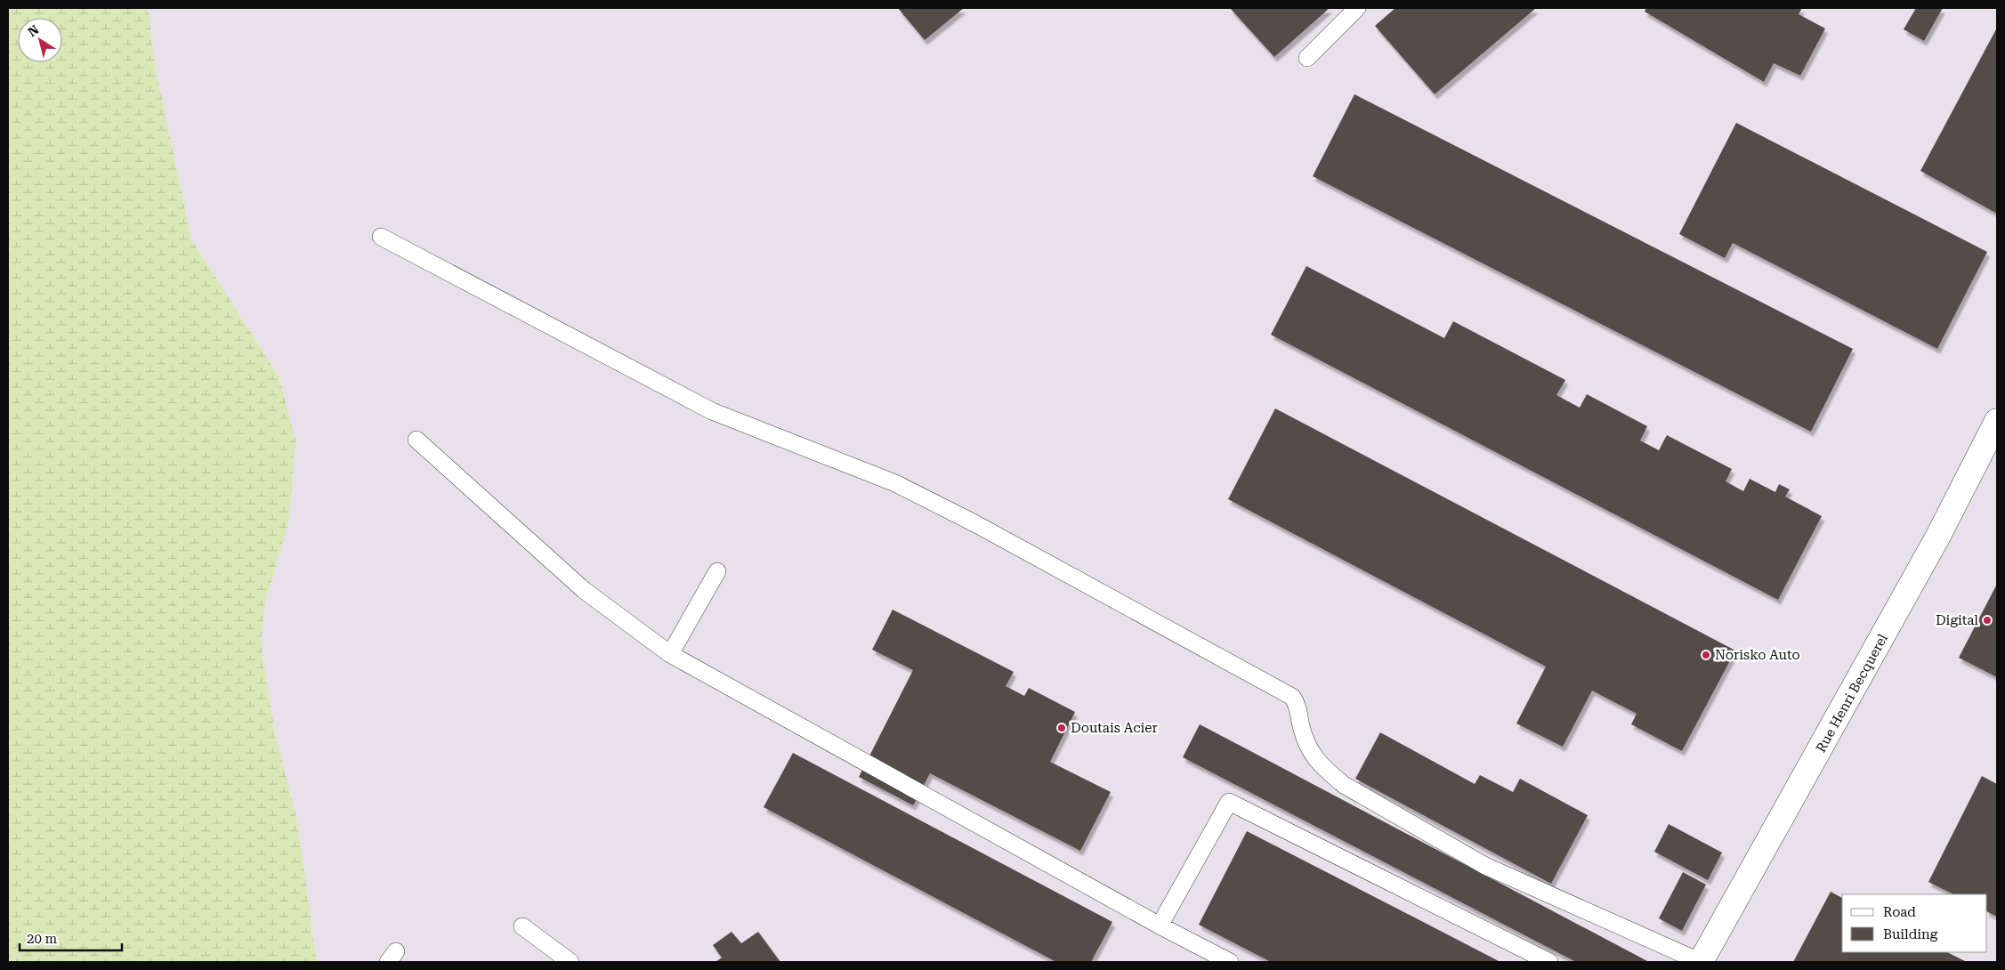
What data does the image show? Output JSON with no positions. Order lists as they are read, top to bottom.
{
  "streets": {
    "street": ["Rue Henri Becquerel"]
  },
  "places": ["Digital", "Norisko Auto", "Doutais Acier"],
  "legend": ["Road", "Building"],
  "scale_bar": "20 m",
  "north": "top left"
}
